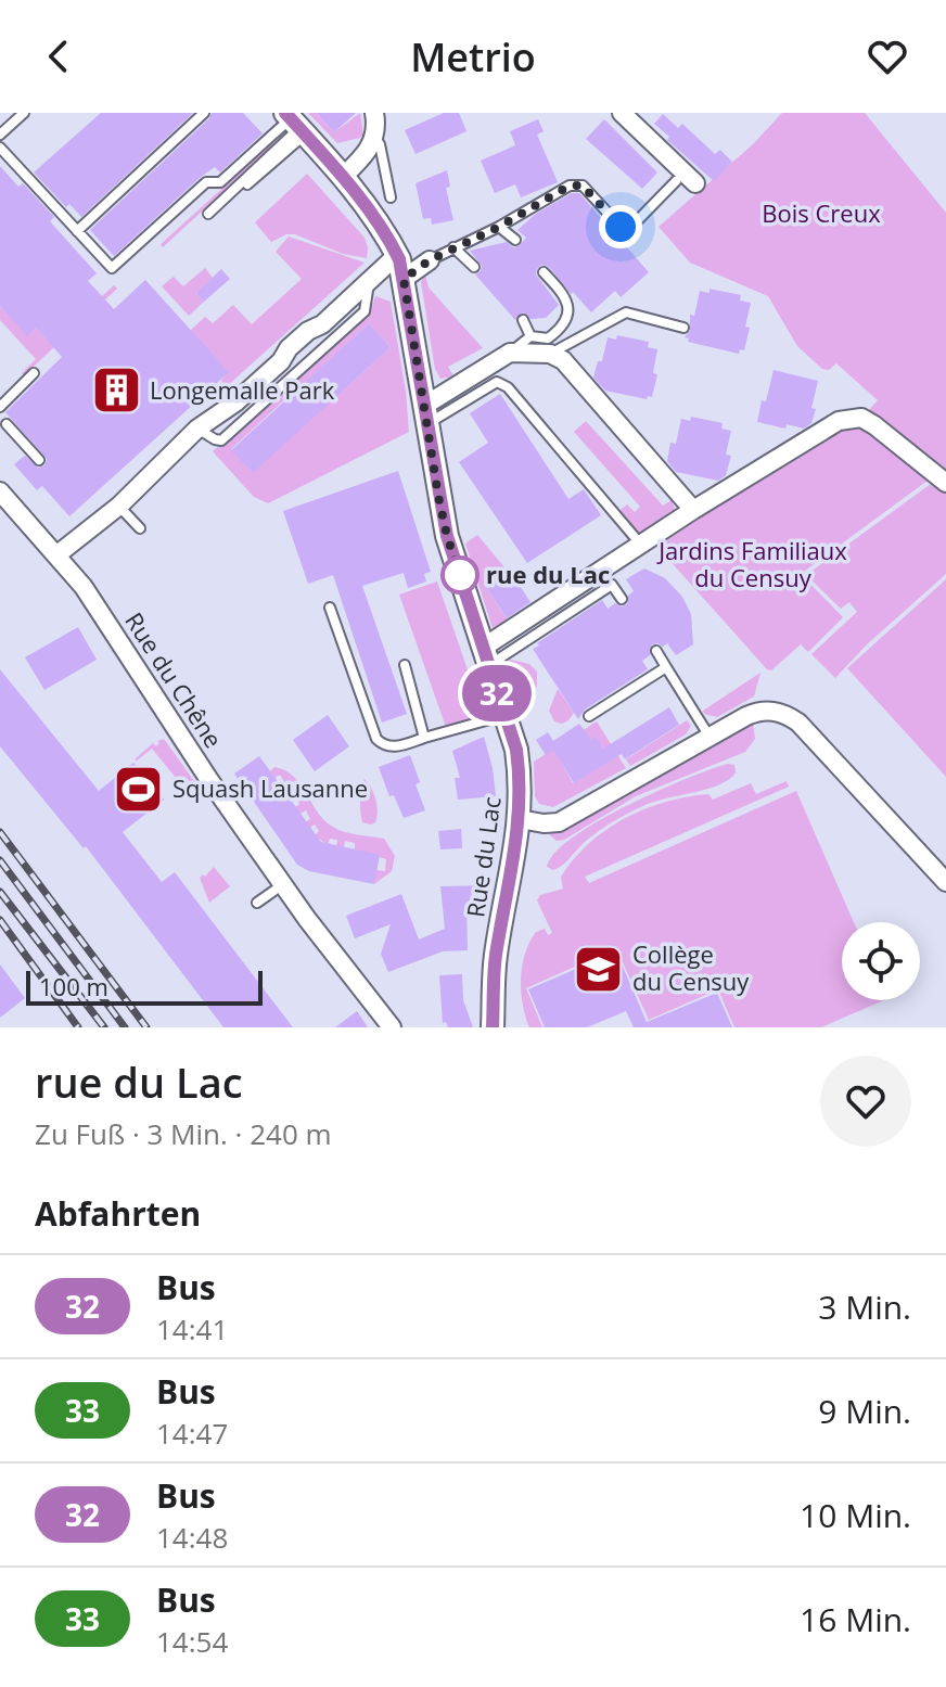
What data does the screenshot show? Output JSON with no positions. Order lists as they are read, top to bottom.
{
  "streets": {
    "street": ["Rue du Chêne", "Rue du Lac"]
  },
  "parks": ["Bois Creux", "Jardins Familiaux du Censuy"],
  "places": {
    "building": ["Longemalle Park"],
    "other": ["rue du Lac"],
    "sports": ["Squash Lausanne"],
    "school or university": ["Collège du Censuy"]
  },
  "lines": ["bus line 32"],
  "scale_bar": "100 m",
  "page": {
    "header": "Metrio",
    "on_map": "32",
    "scale": "100 m",
    "heading": [
      ["rue du Lac", "Zu Fuß · 3 Min. · 240 m"],
      "Abfahrten"
    ],
    "list": [
      {
        "mark": "32",
        "name": "Bus",
        "note": "14:41",
        "value": "3 Min."
      },
      {
        "mark": "33",
        "name": "Bus",
        "note": "14:47",
        "value": "9 Min."
      },
      {
        "mark": "32",
        "name": "Bus",
        "note": "14:48",
        "value": "10 Min."
      },
      {
        "mark": "33",
        "name": "Bus",
        "note": "14:54",
        "value": "16 Min."
      }
    ]
  }
}
